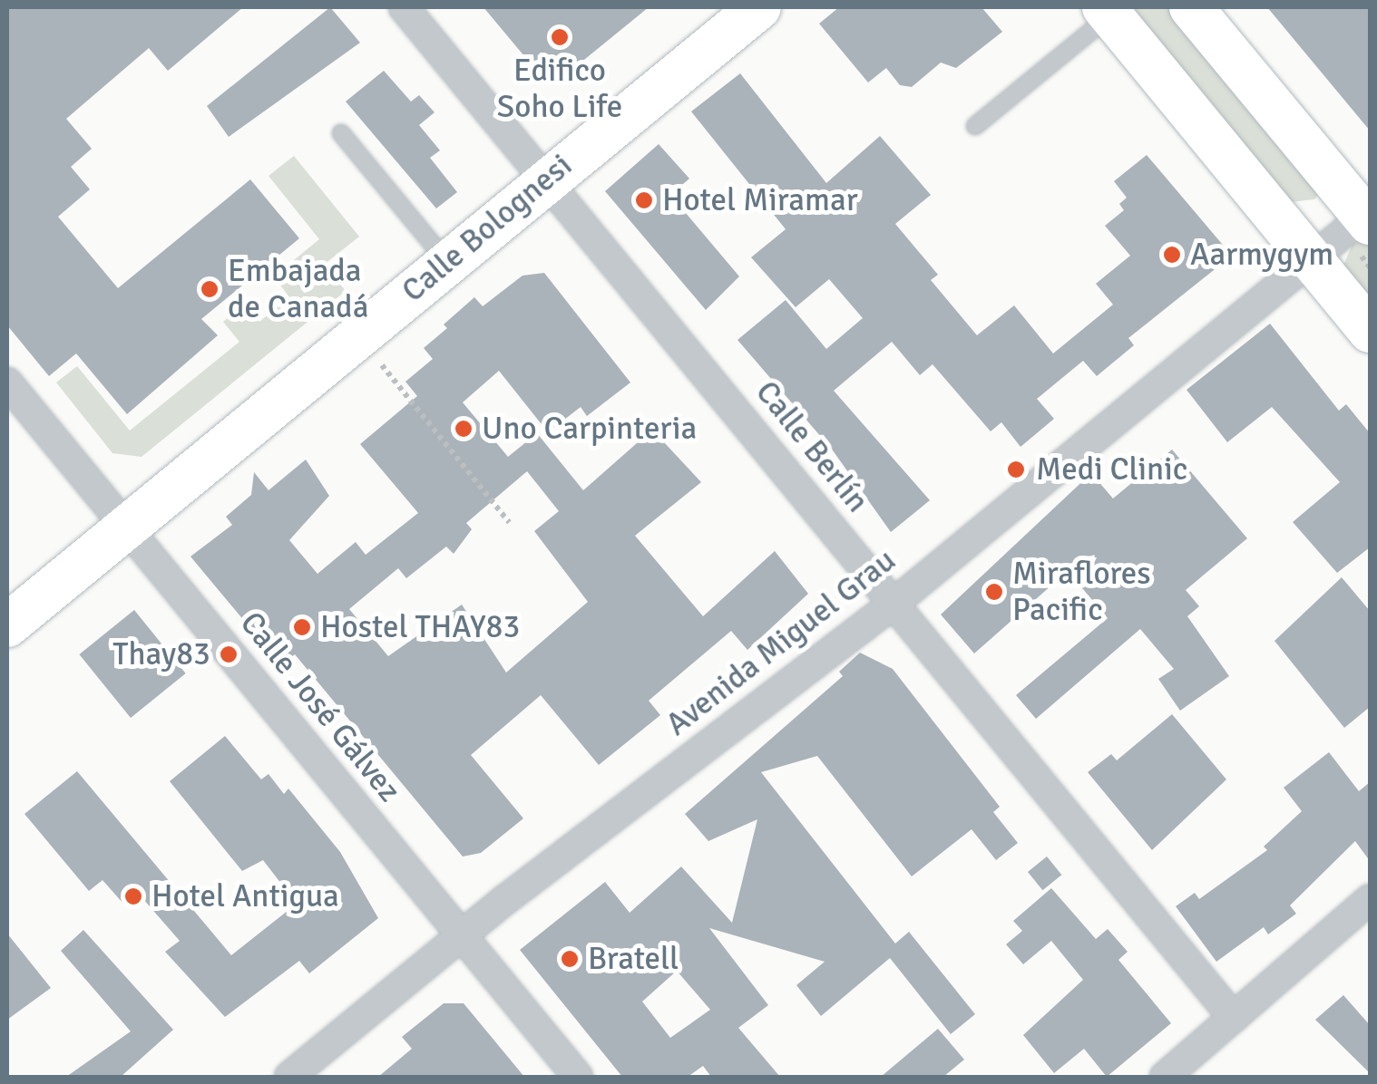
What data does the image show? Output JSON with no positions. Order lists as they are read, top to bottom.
{
  "streets": {
    "main road": ["Calle Bolognesi"],
    "street": ["Calle Berlín", "Avenida Miguel Grau", "Calle José Gálvez"]
  },
  "crossings": [
    ["Calle Bolognesi", "Calle Berlín"],
    ["Calle Bolognesi", "Calle José Gálvez"],
    ["Calle Berlín", "Avenida Miguel Grau"],
    ["Avenida Miguel Grau", "Calle José Gálvez"]
  ],
  "places": [
    "Edifico Soho Life",
    "Hotel Miramar",
    "Aarmygym",
    "Embajada de Canadá",
    "Uno Carpinteria",
    "Medi Clinic",
    "Miraflores Pacific",
    "Hostel THAY83",
    "Thay83",
    "Hotel Antigua",
    "Bratell"
  ]
}
